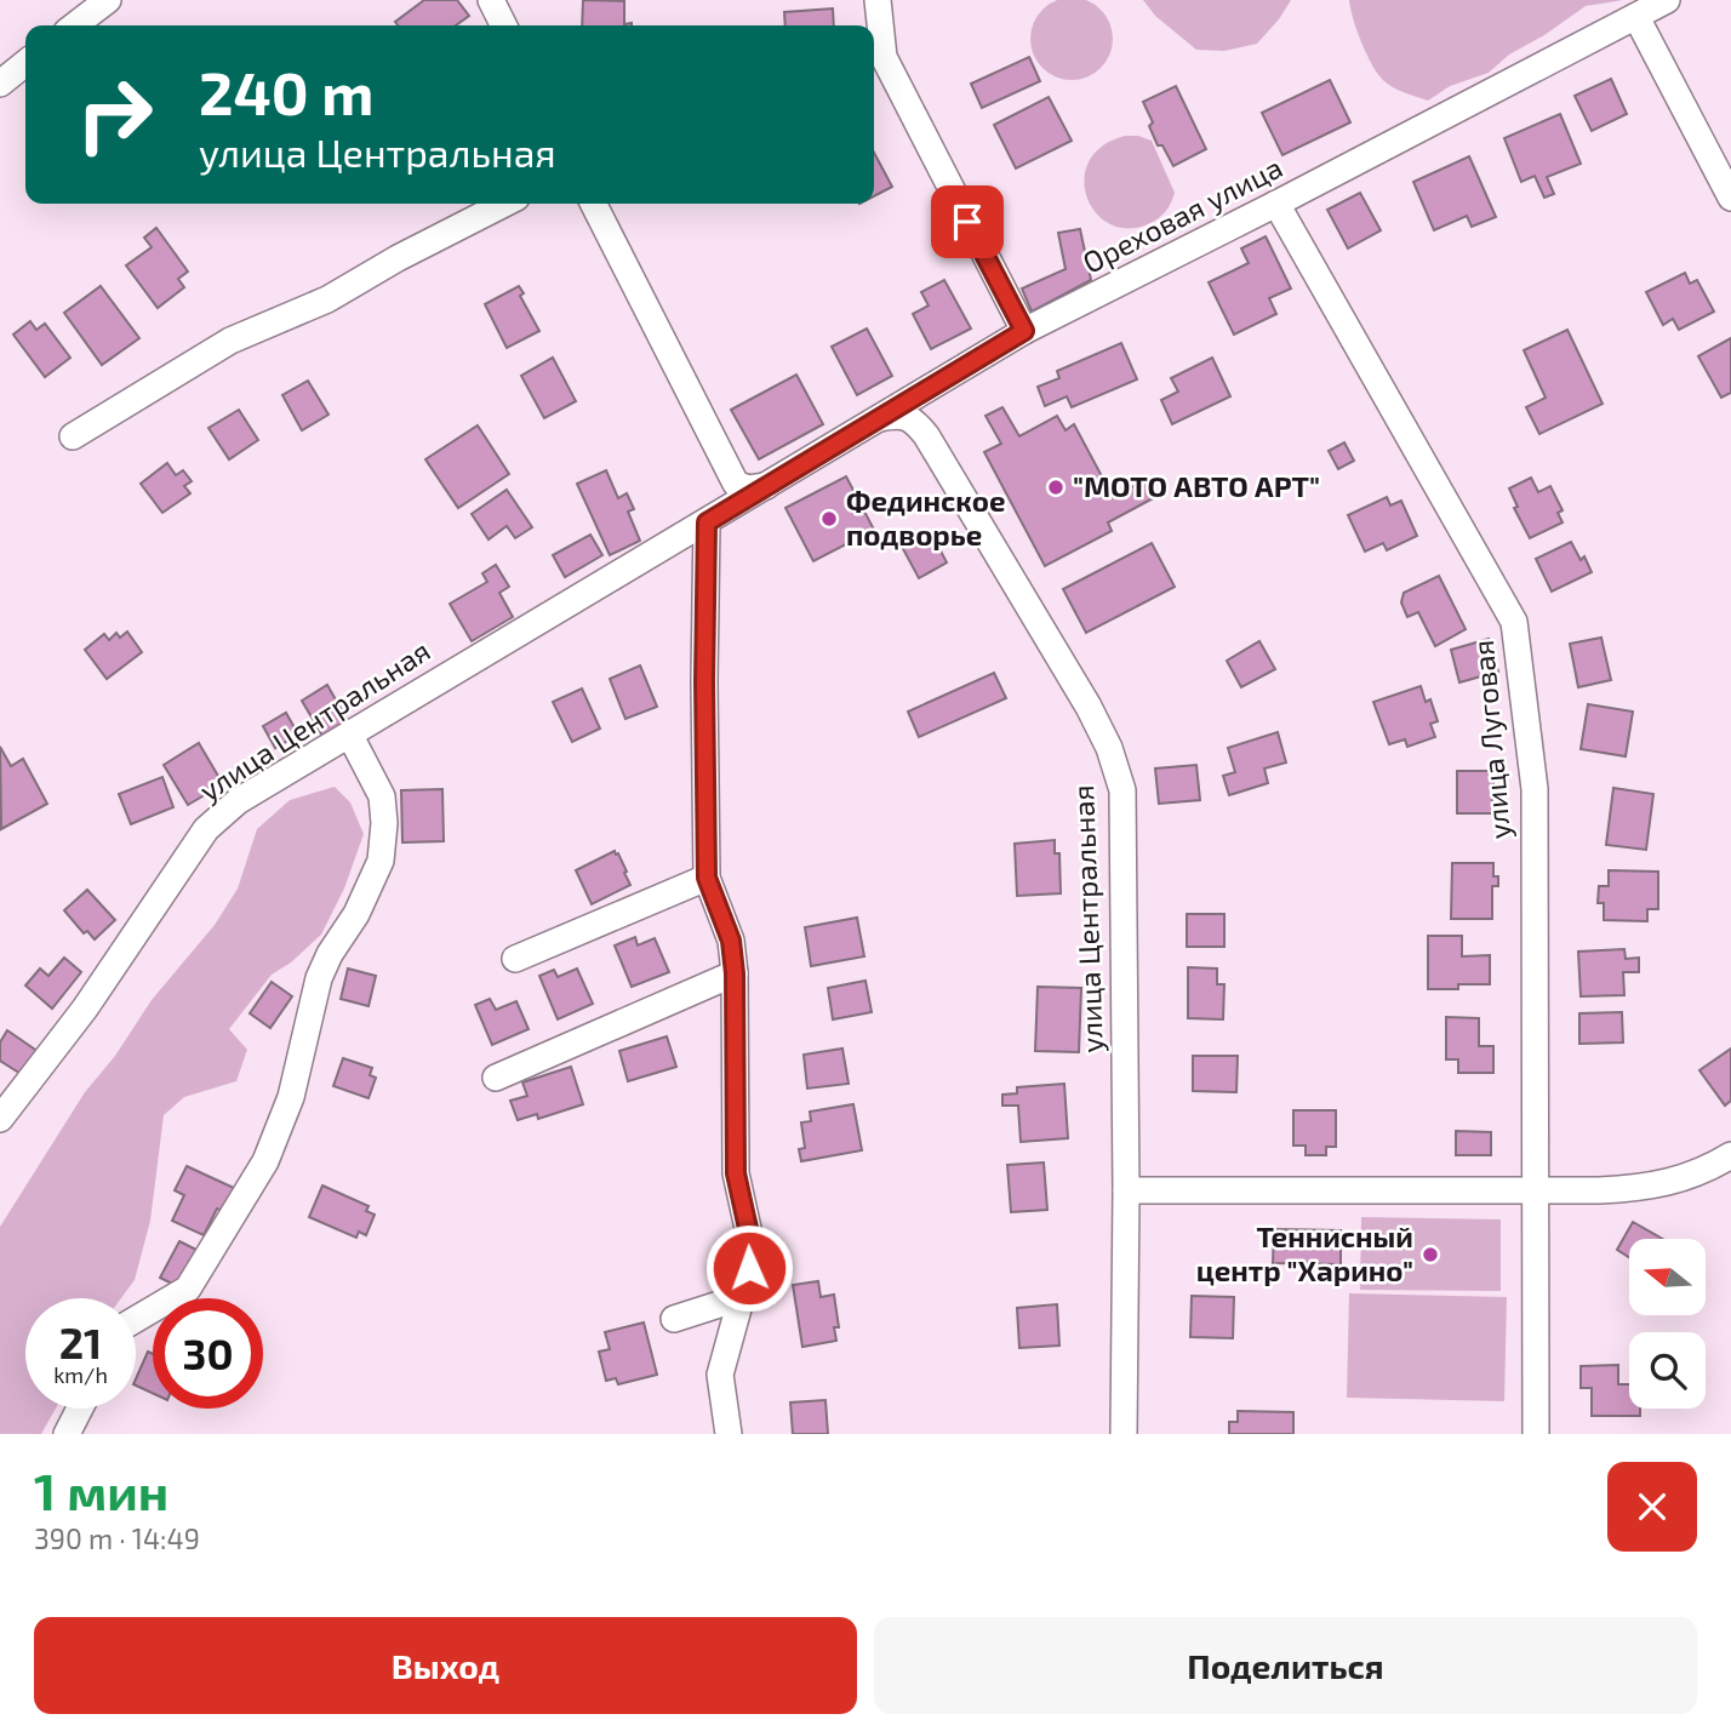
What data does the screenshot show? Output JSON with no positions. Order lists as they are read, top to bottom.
{
  "streets": {
    "street": ["Ореховая улица", "улица Центральная", "улица Луговая"]
  },
  "crossings": [
    ["Ореховая улица", "улица Центральная"],
    ["Ореховая улица", "улица Луговая"]
  ],
  "places": ["\"МОТО АВТО АРТ\"", "Фединское подворье", "Теннисный центр \"Харино\""],
  "north": "left",
  "page": {
    "turn": ["240 m", "улица Центральная"],
    "speed": "21 km/h",
    "limit": "30",
    "heading": ["1 мин", "390 m · 14:49"],
    "buttons": ["Выход", "Поделиться"]
  }
}
